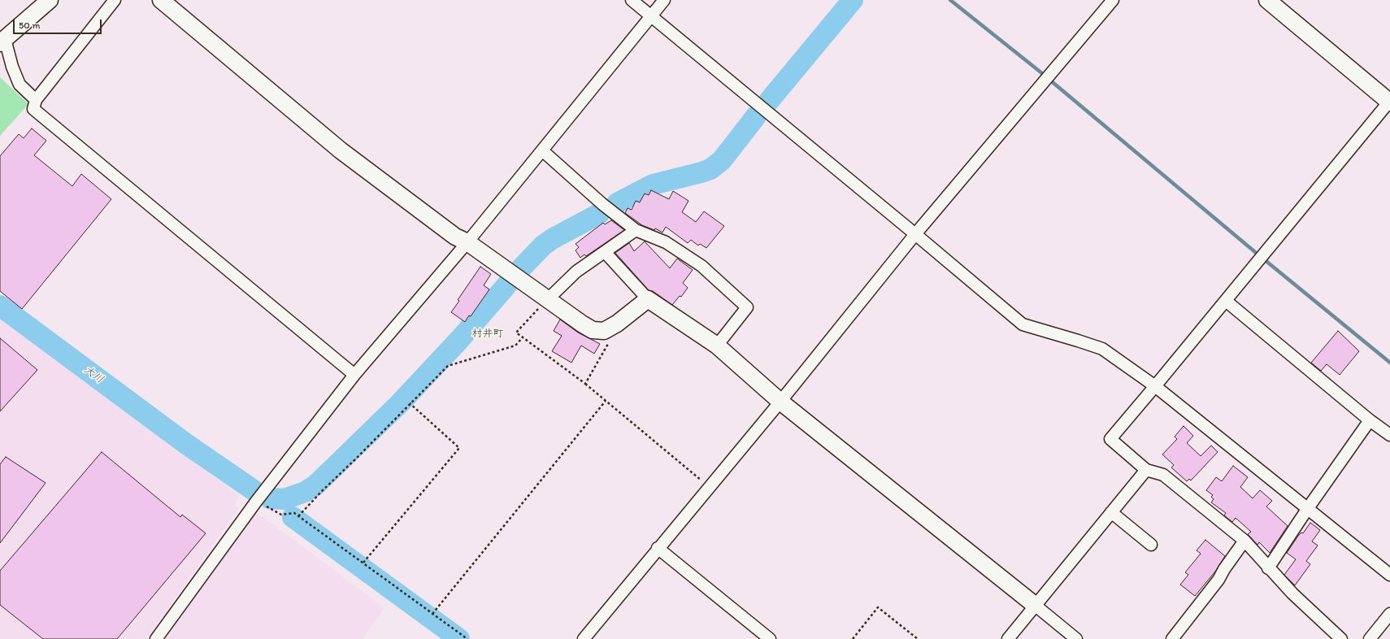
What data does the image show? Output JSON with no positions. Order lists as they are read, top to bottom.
{
  "districts": ["村井町"],
  "water": ["大川"],
  "scale_bar": "50 m"
}
